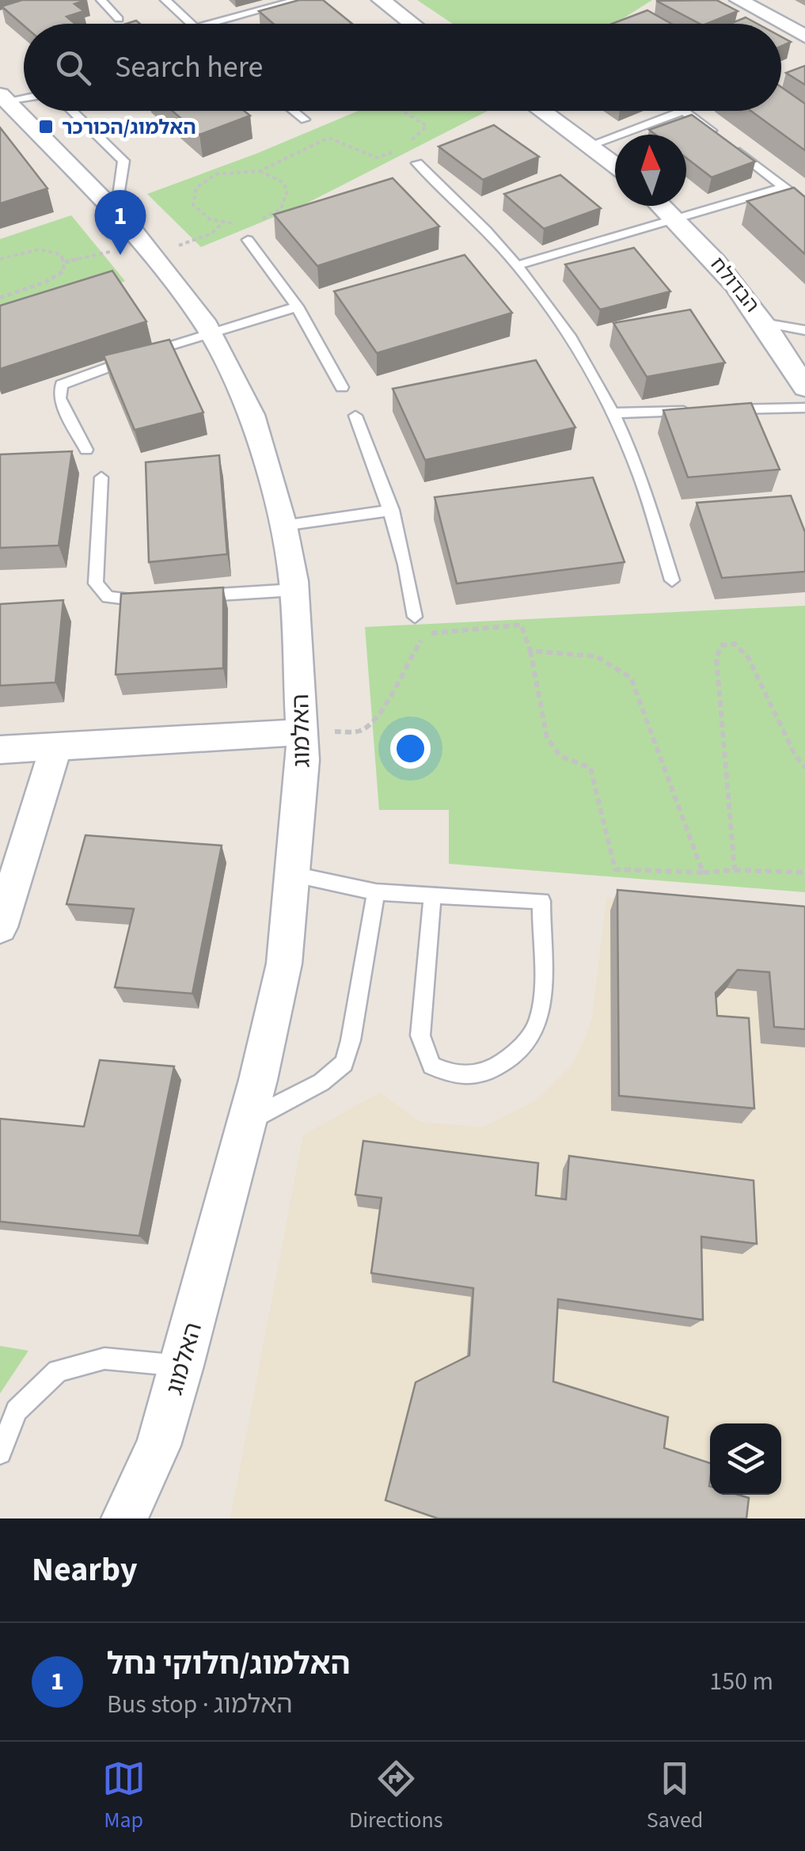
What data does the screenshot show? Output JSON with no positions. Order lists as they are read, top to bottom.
{
  "streets": {
    "street": ["הבדולח", "האלמוג"]
  },
  "places": {
    "transit": ["האלמוג/הכורכר"]
  },
  "north": "top",
  "page": {
    "search": "Search here",
    "pins": "1",
    "heading": "Nearby",
    "list": [
      {
        "mark": "1",
        "name": "האלמוג/חלוקי נחל",
        "note": "Bus stop · האלמוג",
        "value": "150 m"
      }
    ],
    "nav": ["Map", "Directions", "Saved"]
  }
}
